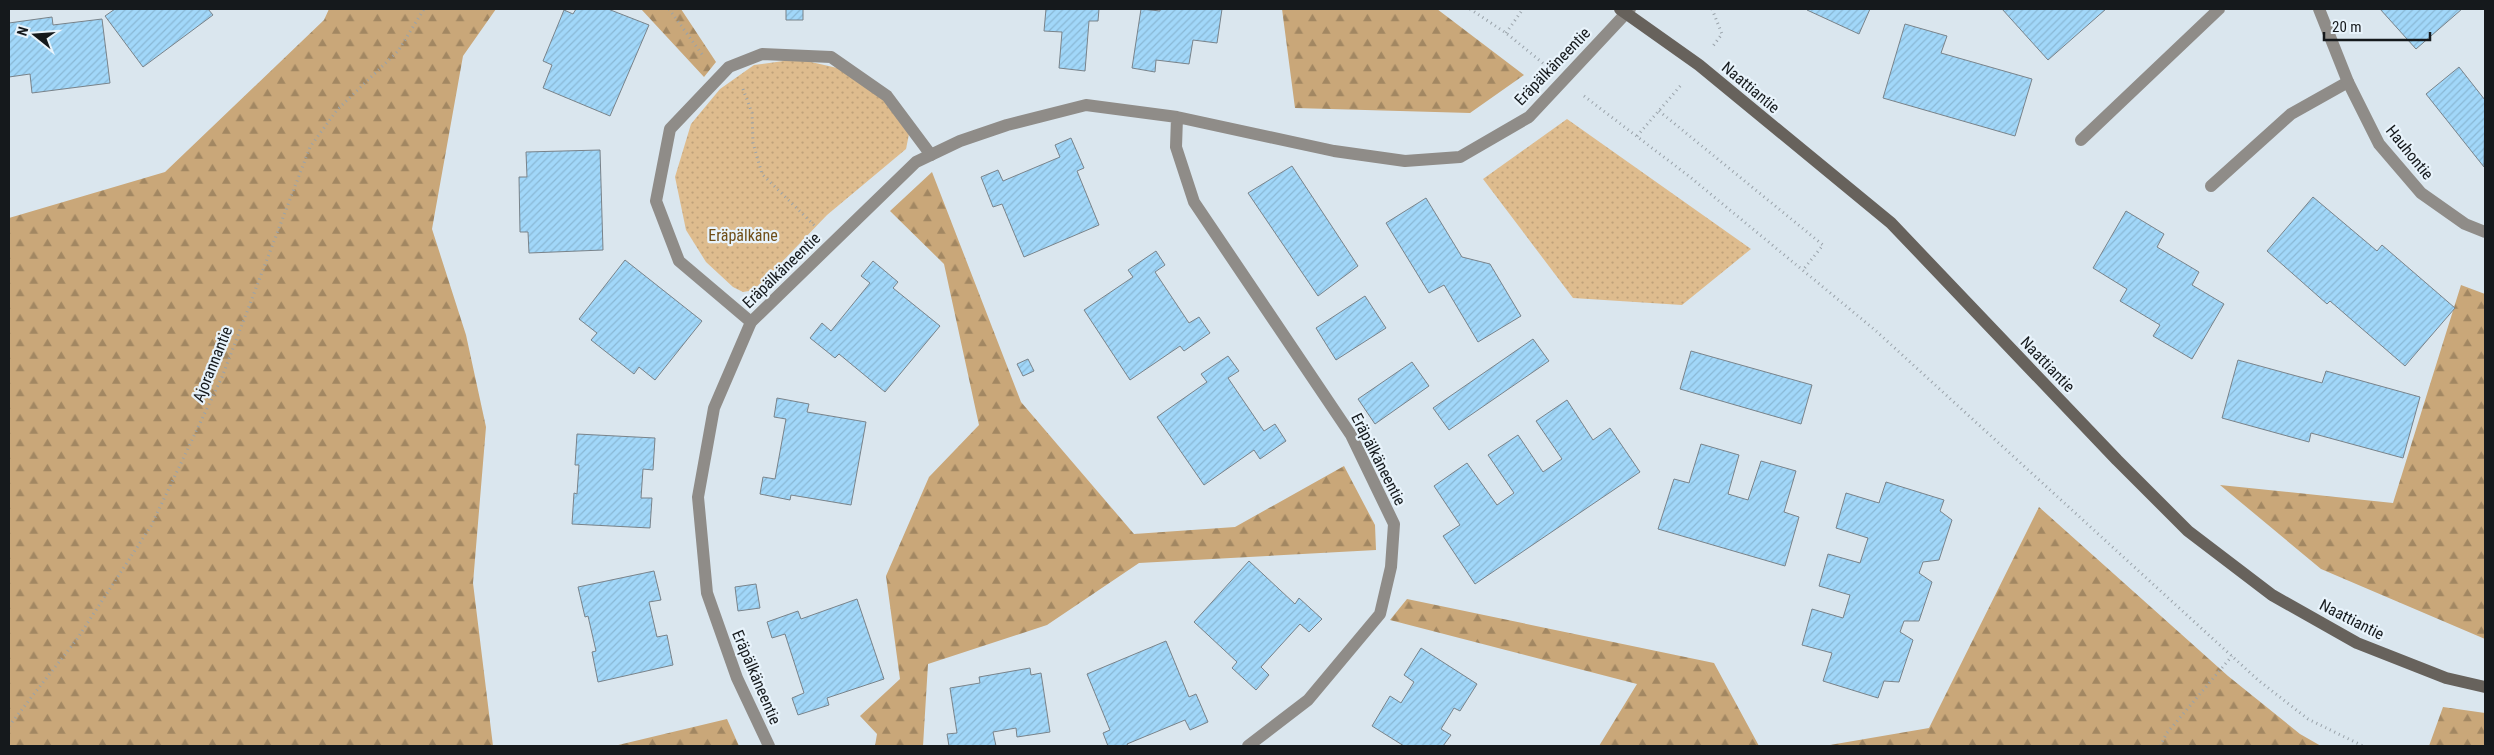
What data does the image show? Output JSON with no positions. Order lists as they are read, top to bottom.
{
  "streets": {
    "street": ["Eräpälkäneentie", "Naattiantie", "Hauhontie"],
    "path": ["Ajorannantie"]
  },
  "crossings": [
    ["Eräpälkäneentie", "Naattiantie"]
  ],
  "parks": ["Eräpälkäne"],
  "scale_bar": "20 m",
  "north": "left"
}
